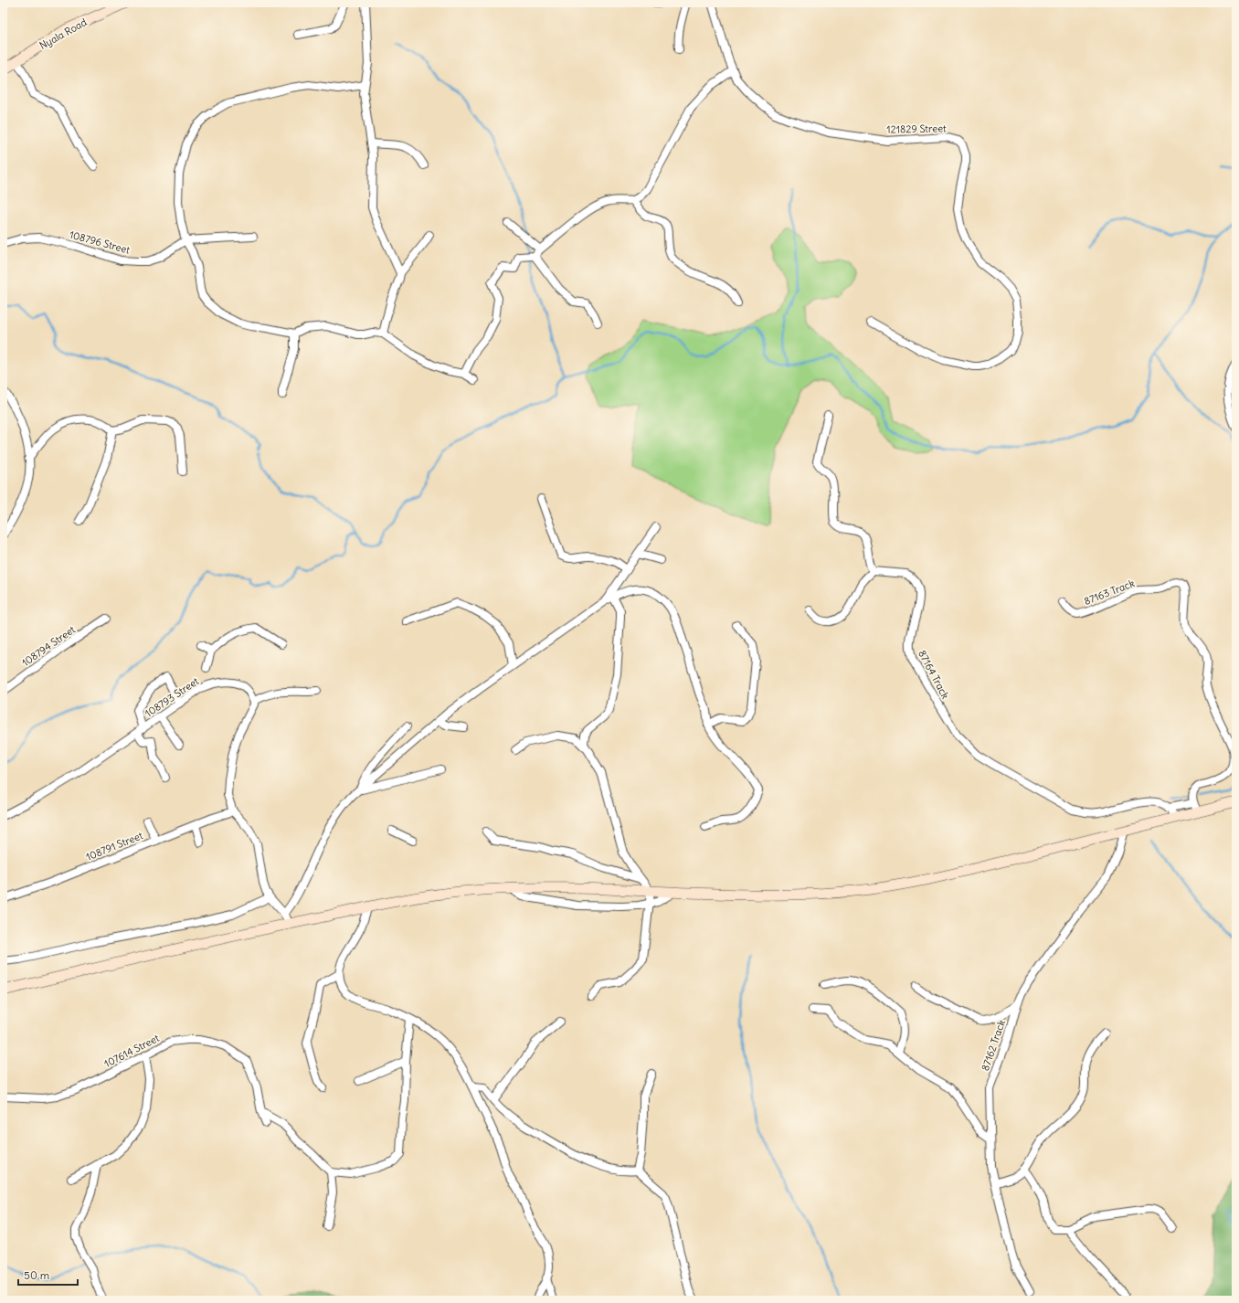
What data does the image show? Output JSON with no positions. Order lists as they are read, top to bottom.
{
  "streets": {
    "main road": ["Nyala Road"],
    "street": [
      "121829 Street",
      "108796 Street",
      "87163 Track",
      "108794 Street",
      "87164 Track",
      "108793 Street",
      "108791 Street",
      "87162 Track",
      "107614 Street"
    ]
  },
  "scale_bar": "50 m"
}
